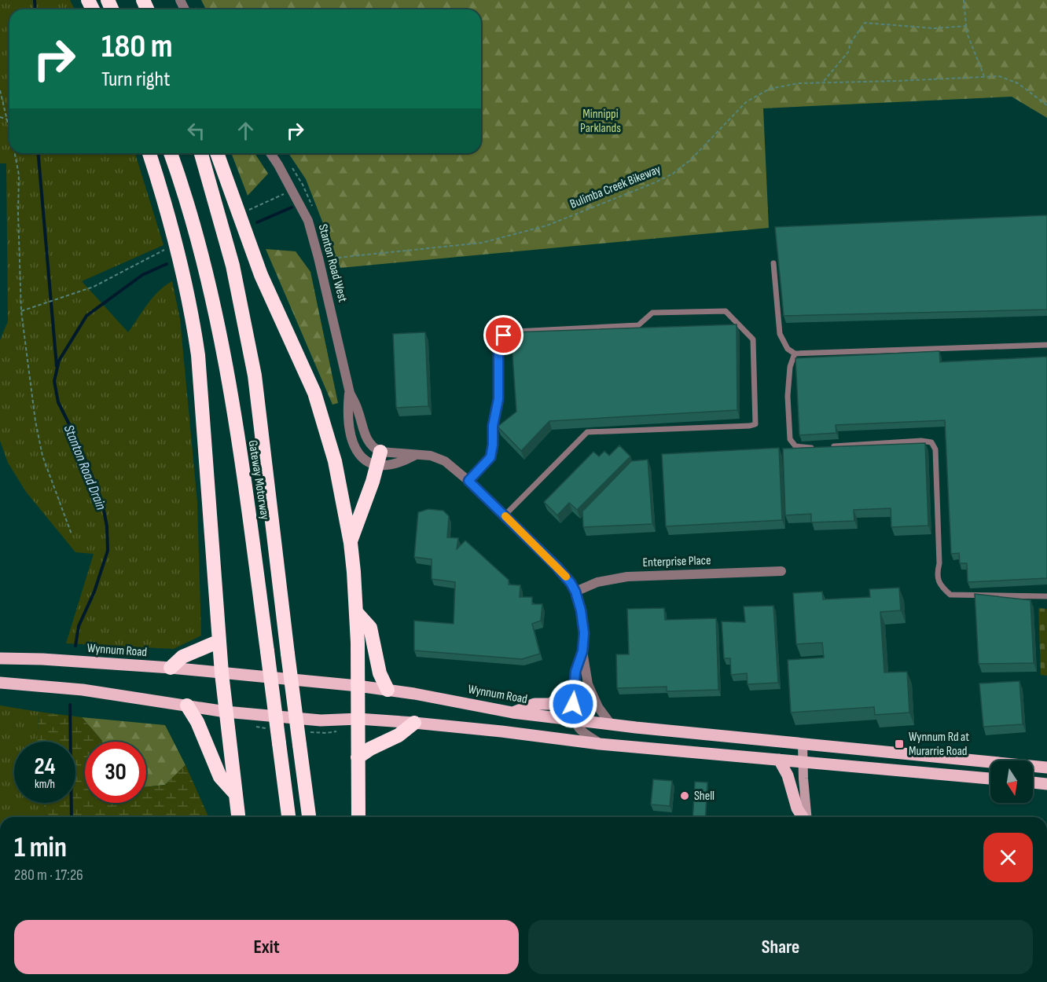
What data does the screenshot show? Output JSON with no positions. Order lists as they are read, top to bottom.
{
  "streets": {
    "highway": ["Gateway Motorway"],
    "main road": ["Wynnum Road"],
    "street": ["Stanton Road West", "Enterprise Place"],
    "path": ["Bulimba Creek Bikeway"]
  },
  "water": ["Stanton Road Drain"],
  "parks": ["Minnippi Parklands"],
  "places": {
    "transit": ["Wynnum Rd at Murarrie Road"],
    "other": ["Shell"]
  },
  "north": "bottom",
  "page": {
    "turn": ["180 m", "Turn right"],
    "speed": "24 km/h",
    "limit": "30",
    "heading": ["1 min", "280 m · 17:26"],
    "buttons": ["Exit", "Share"]
  }
}
